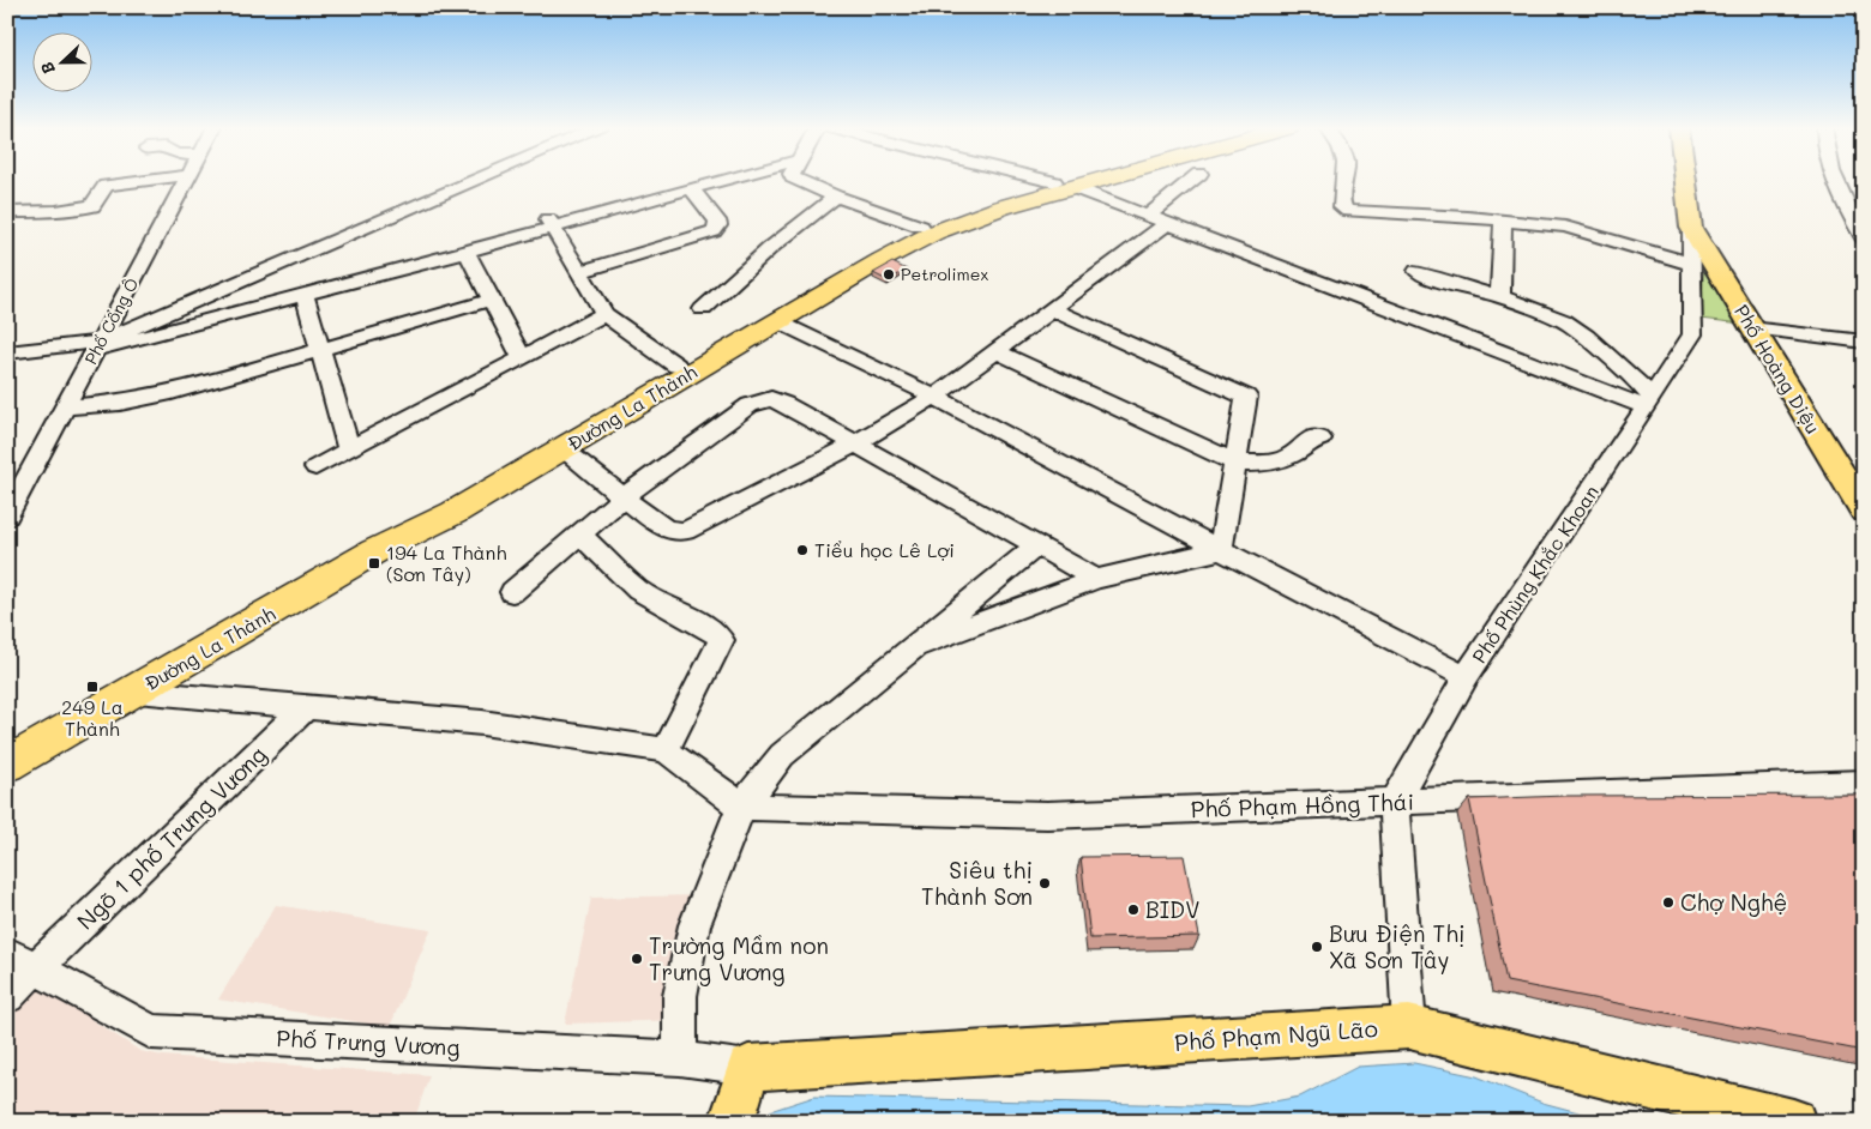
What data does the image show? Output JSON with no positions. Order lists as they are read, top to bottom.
{
  "streets": {
    "highway": ["Đường La Thành"],
    "main road": ["Phố Hoàng Diệu", "Phố Phạm Ngũ Lão"],
    "street": [
      "Phố Cổng Ô",
      "Phố Phùng Khắc Khoan",
      "Phố Phạm Hồng Thái",
      "Ngõ 1 phố Trưng Vương",
      "Phố Trưng Vương"
    ]
  },
  "crossings": [
    ["Phố Hoàng Diệu", "Phố Phùng Khắc Khoan"],
    ["Phố Phùng Khắc Khoan", "Phố Phạm Hồng Thái"],
    ["Ngõ 1 phố Trưng Vương", "Phố Trưng Vương"],
    ["Phố Phạm Ngũ Lão", "Phố Trưng Vương"]
  ],
  "places": {
    "other": [
      "Petrolimex",
      "Tiểu học Lê Lợi",
      "Siêu thị Thành Sơn",
      "Chợ Nghệ",
      "BIDV",
      "Bưu Điện Thị Xã Sơn Tây",
      "Trường Mầm non Trưng Vương"
    ],
    "transit": ["194 La Thành (Sơn Tây)", "249 La Thành"]
  },
  "north": "left"
}
